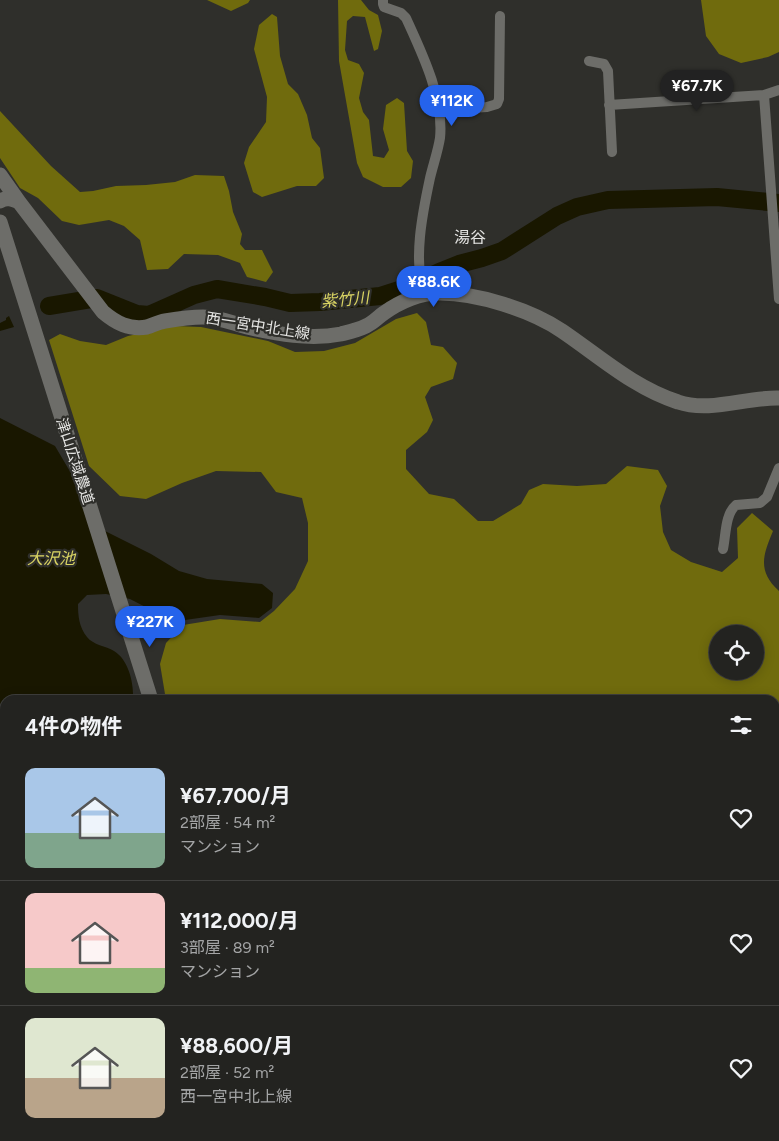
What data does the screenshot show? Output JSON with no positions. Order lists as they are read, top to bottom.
{
  "streets": {
    "main road": ["西一宮中北上線", "津山広域農道"]
  },
  "districts": ["湯谷"],
  "water": ["紫竹川", "大沢池"],
  "page": {
    "price": [
      "¥67.7K",
      "¥112K",
      "¥88.6K",
      "¥227K"
    ],
    "heading": "4件の物件",
    "list": [
      {
        "name": "¥67,700/月",
        "note": "2部屋 · 54 m² · マンション"
      },
      {
        "name": "¥112,000/月",
        "note": "3部屋 · 89 m² · マンション"
      },
      {
        "name": "¥88,600/月",
        "note": "2部屋 · 52 m² · 西一宮中北上線"
      }
    ]
  }
}
